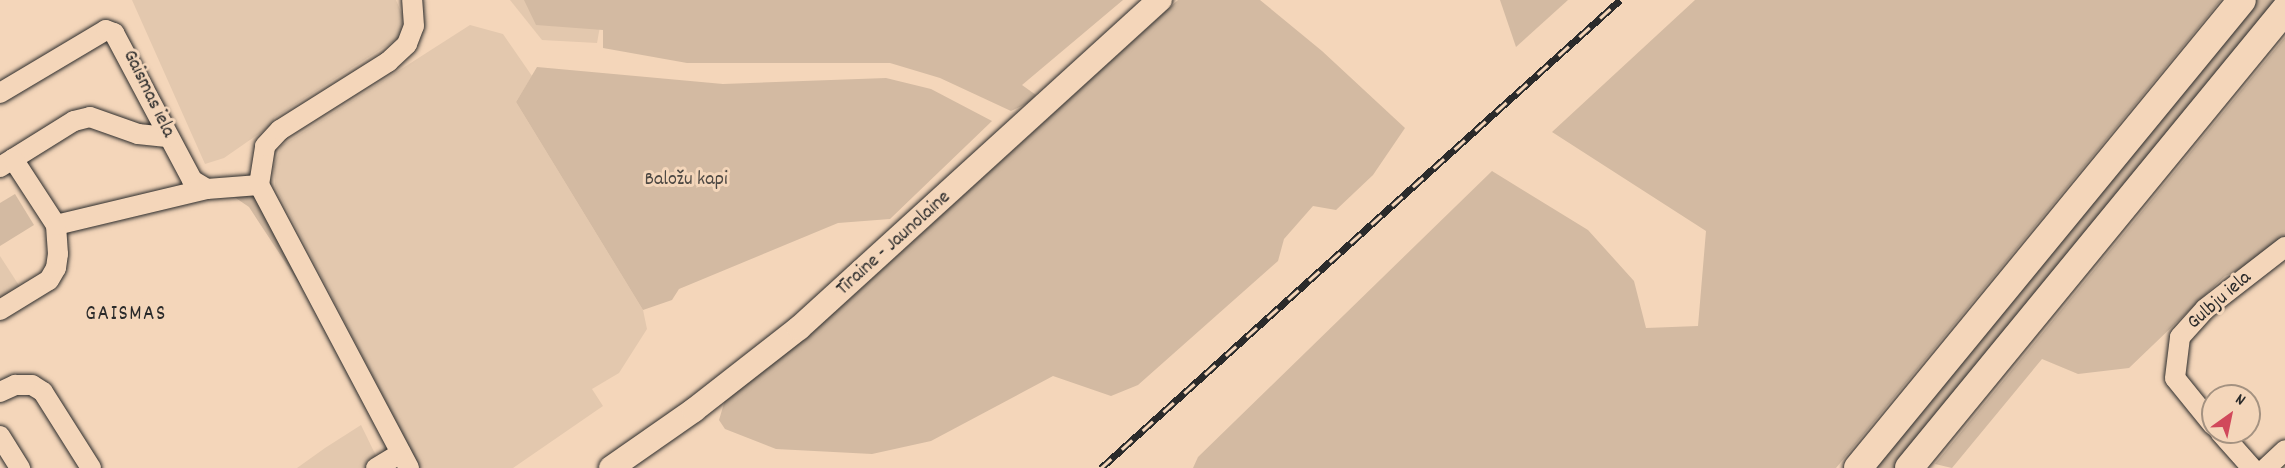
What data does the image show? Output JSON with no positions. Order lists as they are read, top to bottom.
{
  "streets": {
    "main road": ["Tīraine - Jaunolaine"],
    "street": ["Gaismas iela", "Gulbju iela"]
  },
  "districts": ["GAISMAS"],
  "parks": ["Baložu kapi"],
  "north": "top right"
}
